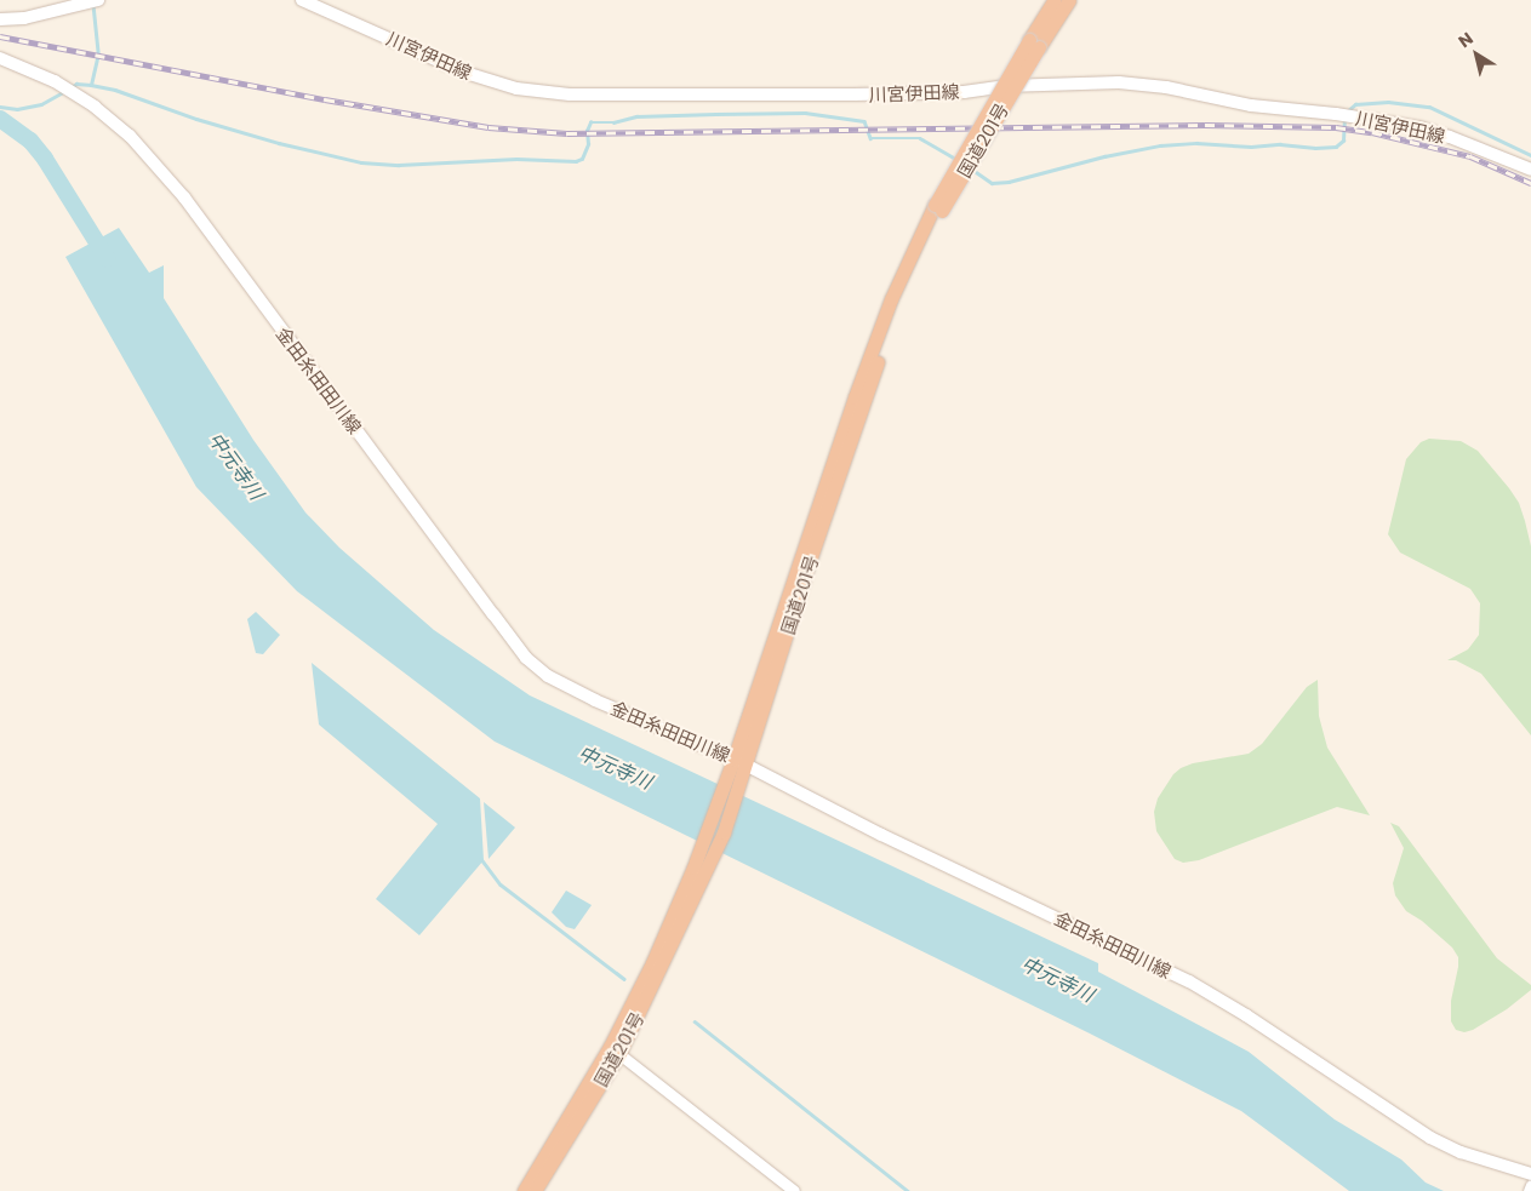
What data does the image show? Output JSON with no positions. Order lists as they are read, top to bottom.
{
  "streets": {
    "highway": ["国道201号"],
    "main road": ["川宮伊田線", "金田糸田田川線"]
  },
  "crossings": [
    ["国道201号", "金田糸田田川線"]
  ],
  "water": ["中元寺川"],
  "north": "top left"
}
